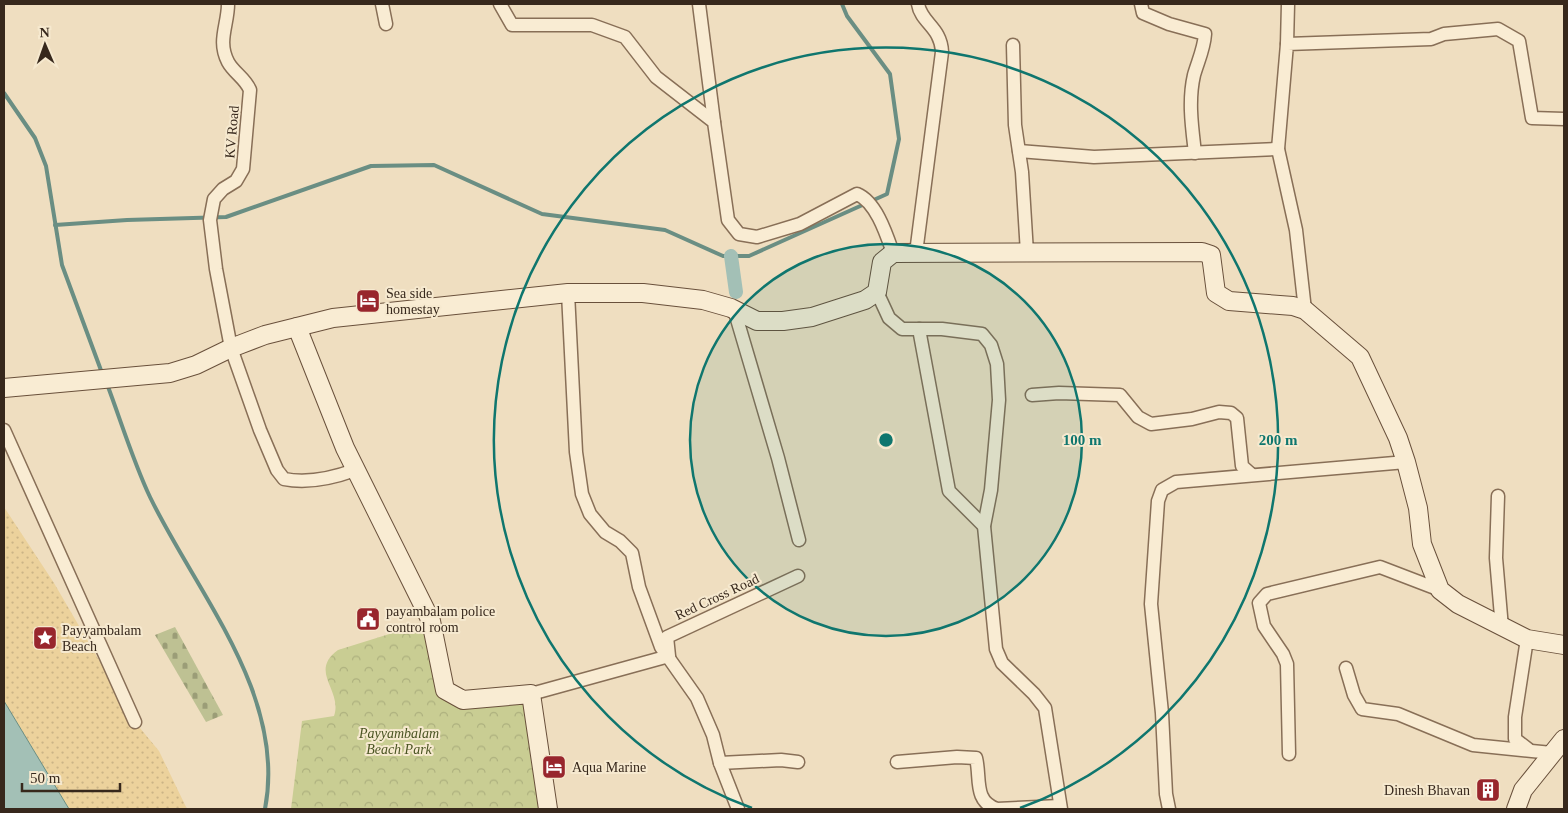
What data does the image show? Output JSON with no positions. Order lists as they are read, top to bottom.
{
  "streets": {
    "street": ["KV Road", "Red Cross Road"]
  },
  "parks": ["Payyambalam Beach Park"],
  "places": {
    "hotel": ["Sea side homestay", "Aqua Marine"],
    "public building": ["payambalam police control room"],
    "place": ["Payyambalam Beach"],
    "building": ["Dinesh Bhavan"]
  },
  "scale_bar": "50 m",
  "north": "top",
  "rings": ["100 m", "200 m"]
}
